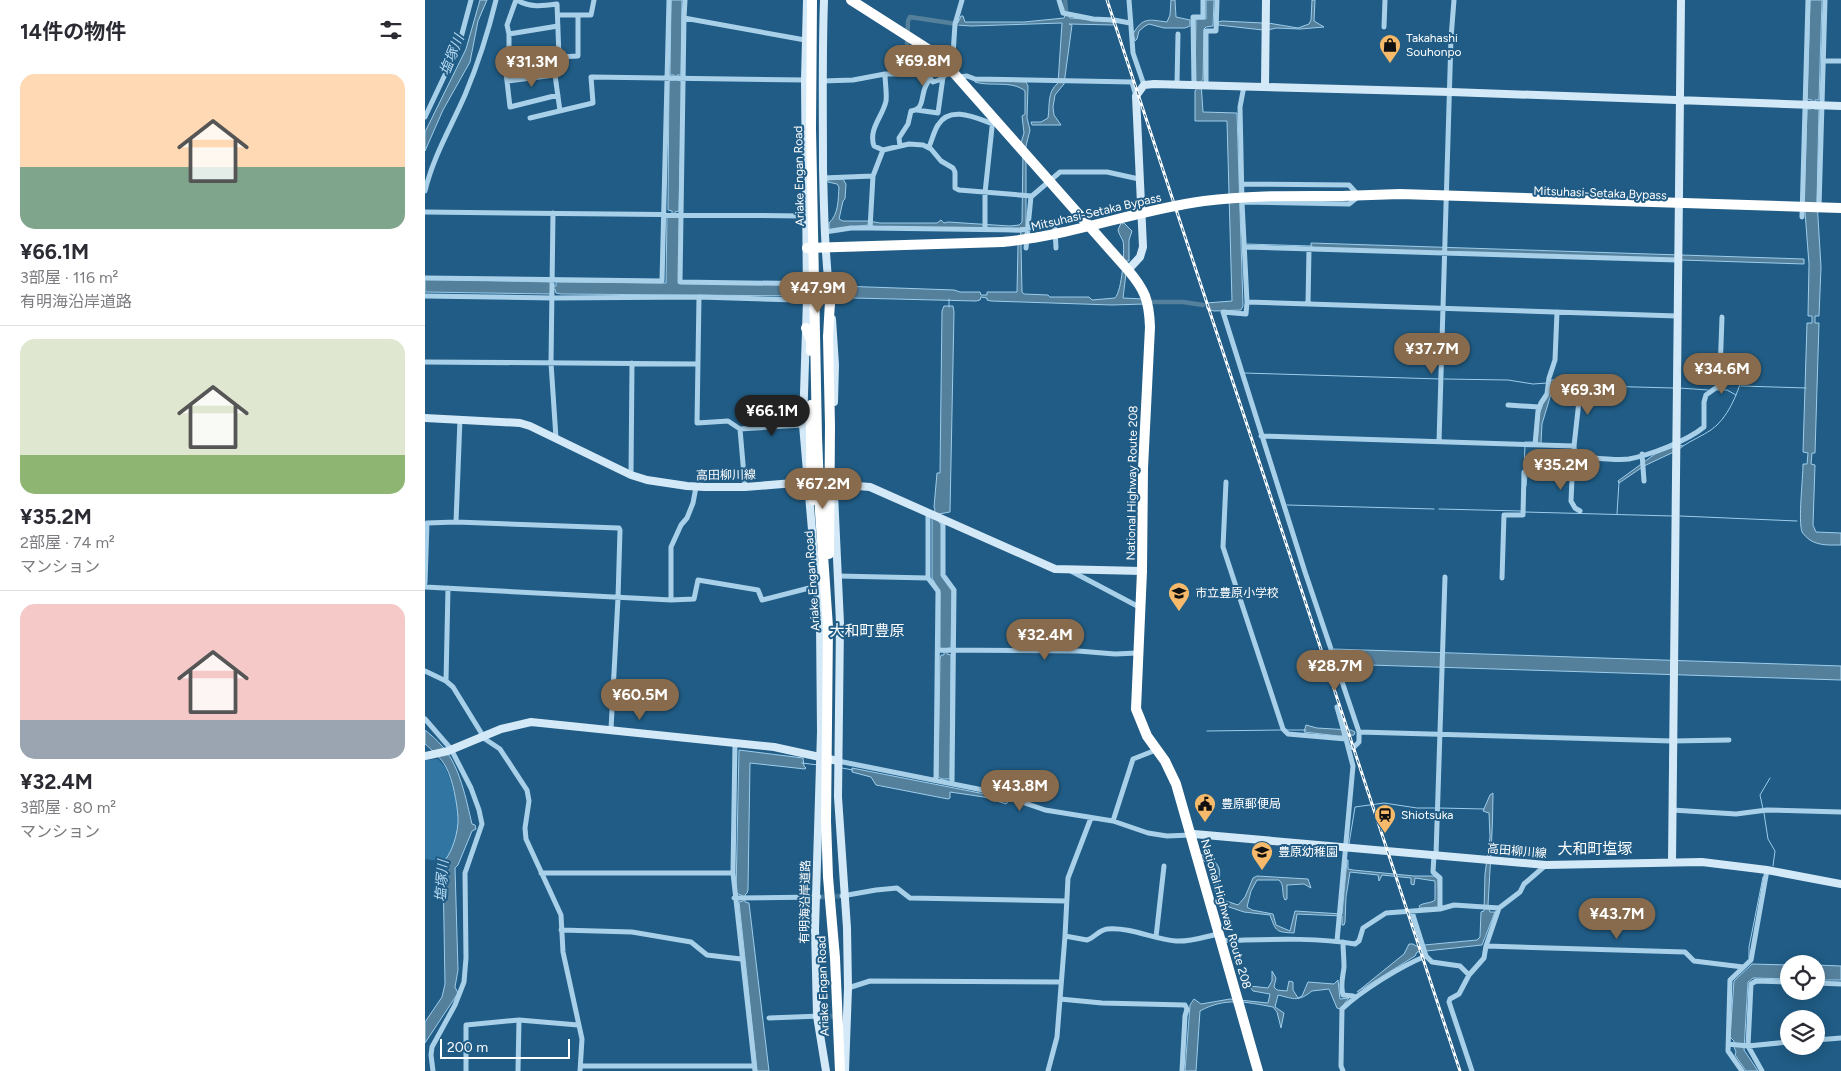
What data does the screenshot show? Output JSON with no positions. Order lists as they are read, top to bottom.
{
  "streets": {
    "highway": ["Ariake Engan Road", "Mitsuhasi-Setaka Bypass", "National Highway Route 208"],
    "main road": ["高田柳川線", "有明海沿岸道路"]
  },
  "crossings": [
    ["Ariake Engan Road", "Mitsuhasi-Setaka Bypass"],
    ["Ariake Engan Road", "有明海沿岸道路"],
    ["高田柳川線", "National Highway Route 208"]
  ],
  "districts": ["大和町豊原", "大和町塩塚"],
  "water": ["塩塚川"],
  "places": {
    "shop": ["Takahashi Souhonpo"],
    "school or university": ["市立豊原小学校", "豊原幼稚園"],
    "public building": ["豊原郵便局"],
    "station": ["Shiotsuka"]
  },
  "scale_bar": "200 m",
  "page": {
    "heading": "14件の物件",
    "price": [
      "¥69.8M",
      "¥31.3M",
      "¥47.9M",
      "¥37.7M",
      "¥34.6M",
      "¥69.3M",
      "¥66.1M",
      "¥35.2M",
      "¥67.2M",
      "¥32.4M",
      "¥28.7M",
      "¥60.5M",
      "¥43.8M",
      "¥43.7M"
    ],
    "list": [
      {
        "name": "¥66.1M",
        "note": "3部屋 · 116 m² · 有明海沿岸道路"
      },
      {
        "name": "¥35.2M",
        "note": "2部屋 · 74 m² · マンション"
      },
      {
        "name": "¥32.4M",
        "note": "3部屋 · 80 m² · マンション"
      }
    ],
    "scale": "200 m"
  }
}
